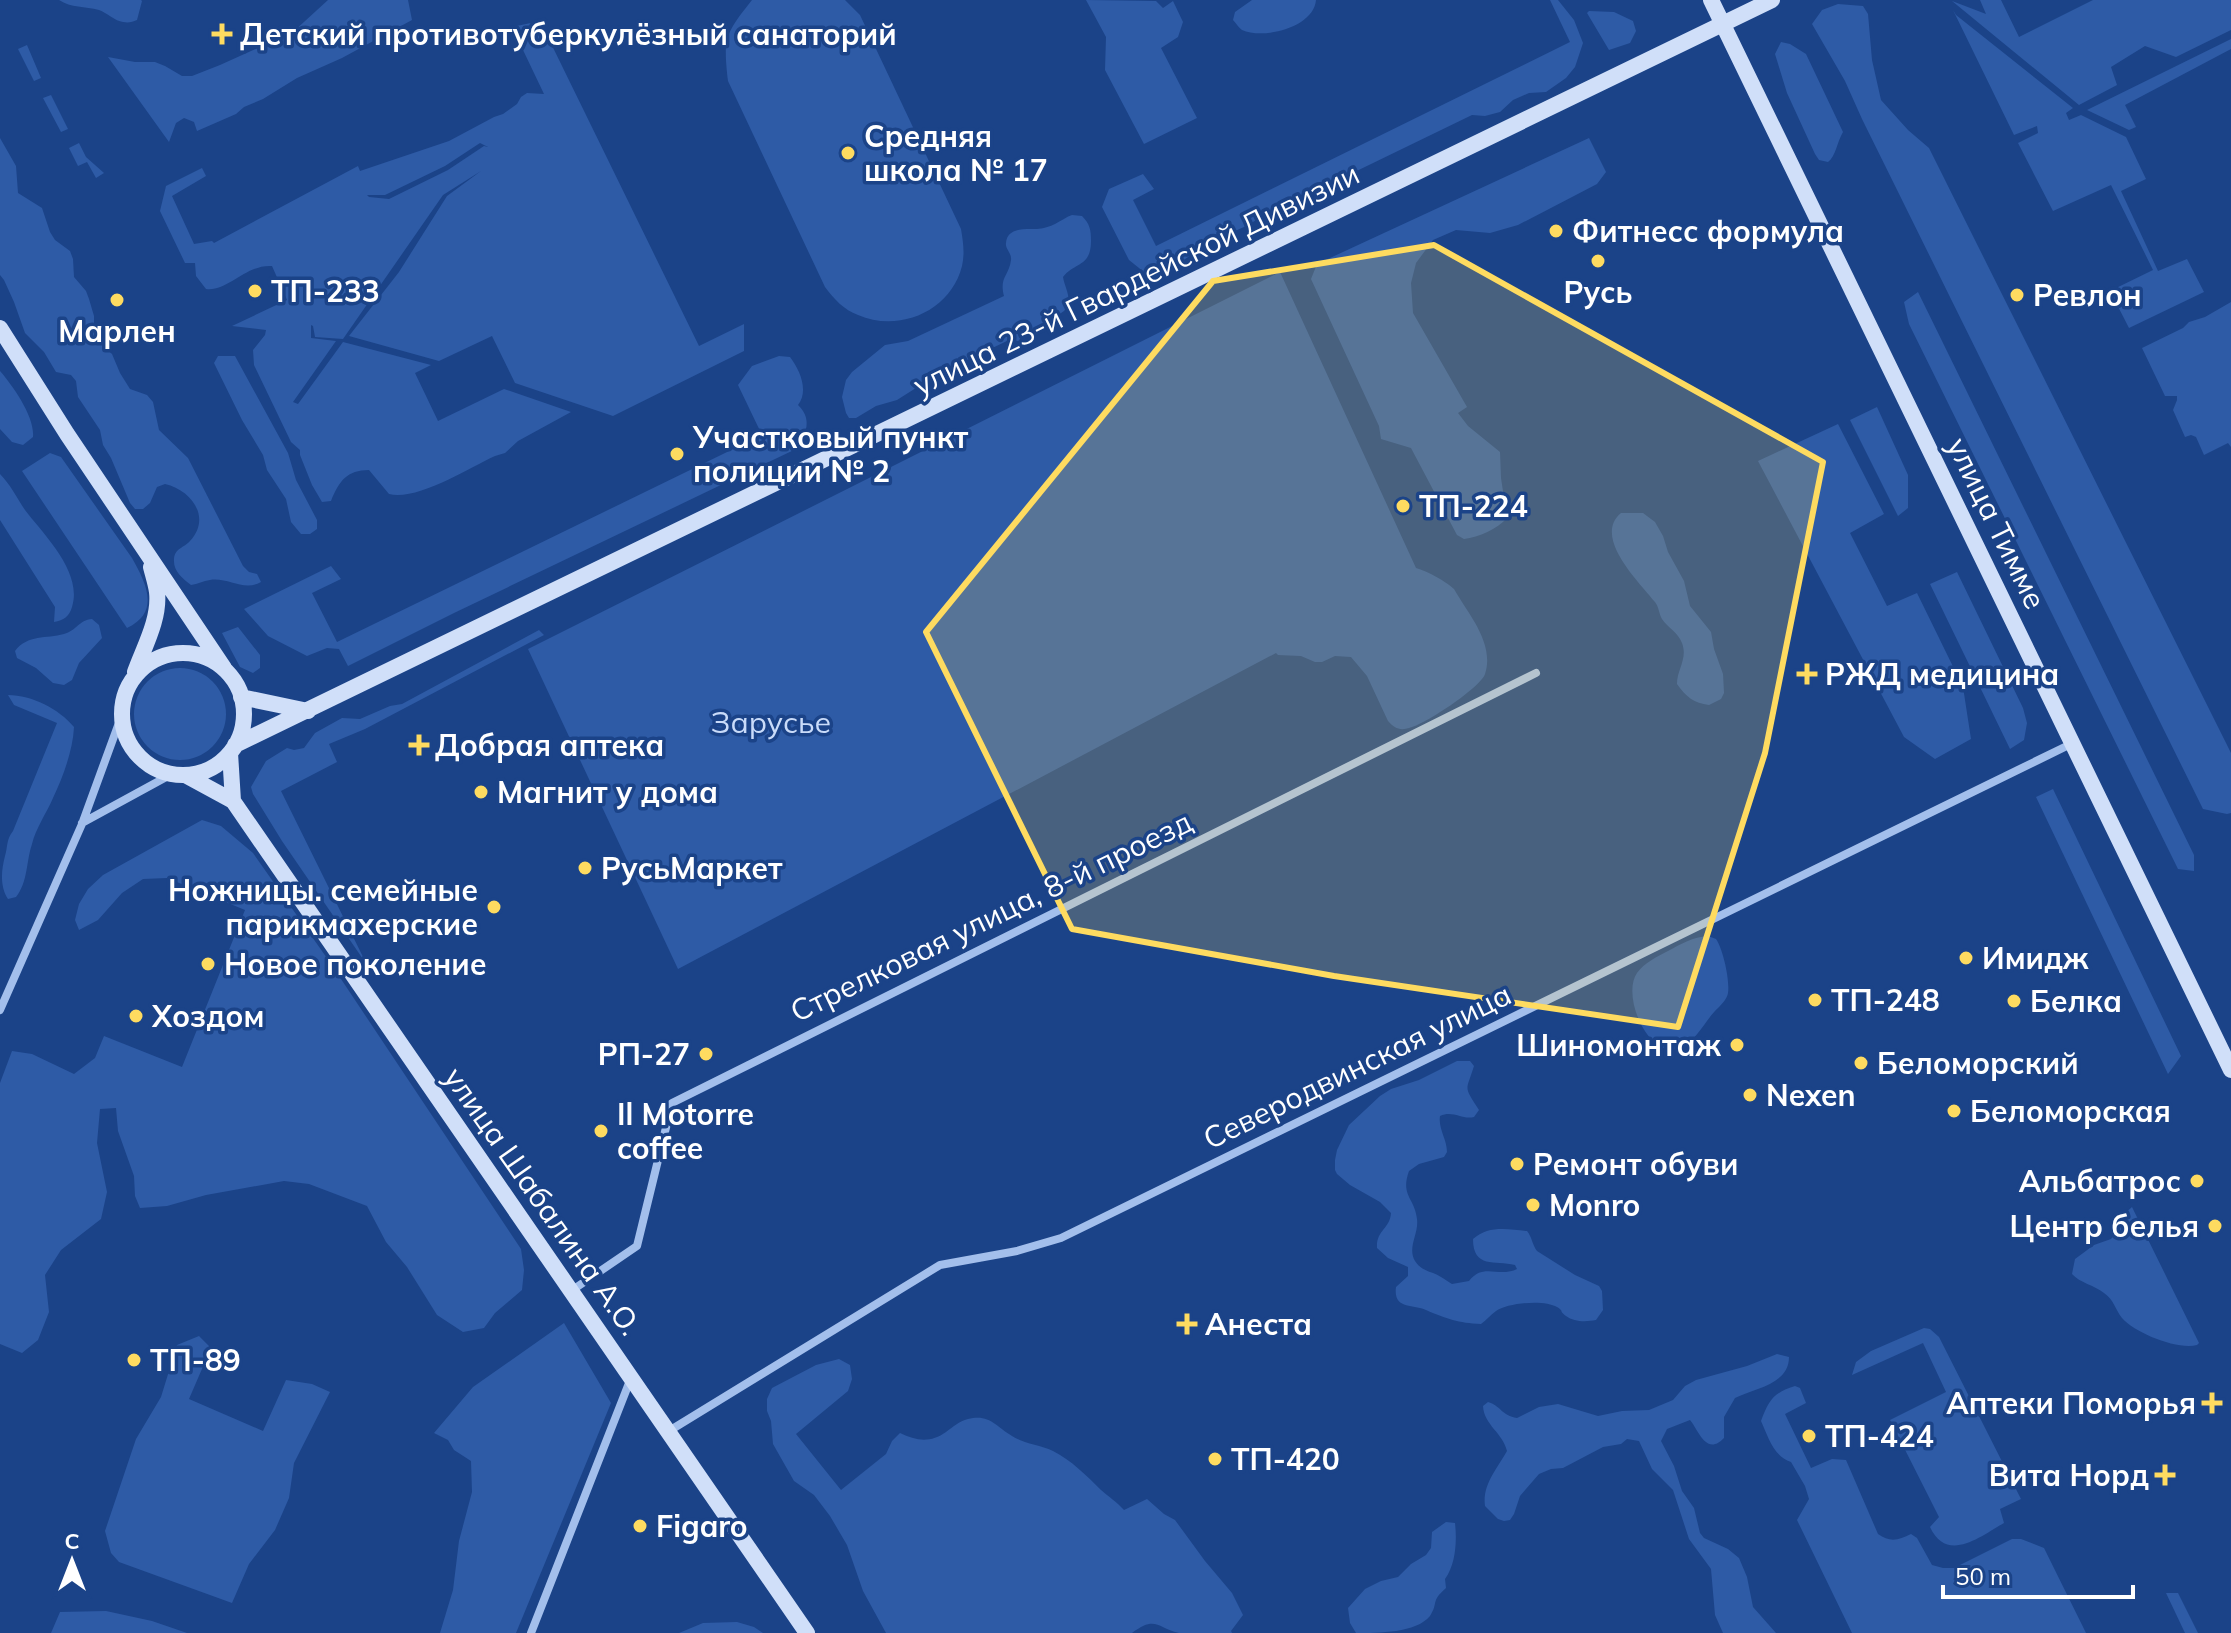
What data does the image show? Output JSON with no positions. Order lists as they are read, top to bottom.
{
  "streets": {
    "street": [
      "улица 23-й Гвардейской Дивизии",
      "улица Тимме",
      "Стрелковая улица, 8-й проезд",
      "Северодвинская улица",
      "улица Шабалина А.О."
    ]
  },
  "crossings": [
    ["улица 23-й Гвардейской Дивизии", "улица Тимме"],
    ["улица Тимме", "Северодвинская улица"],
    ["Стрелковая улица, 8-й проезд", "улица Шабалина А.О."],
    ["Северодвинская улица", "улица Шабалина А.О."]
  ],
  "parks": ["Зарусье"],
  "places": {
    "health": [
      "Детский противотуберкулёзный санаторий",
      "РЖД медицина",
      "Добрая аптека",
      "Анеста",
      "Аптеки Поморья",
      "Вита Норд"
    ],
    "other": [
      "Средняя школа № 17",
      "Фитнесс формула",
      "Русь",
      "ТП-233",
      "Ревлон",
      "Марлен",
      "Участковый пункт полиции № 2",
      "ТП-224",
      "Магнит у дома",
      "РусьМаркет",
      "Ножницы. семейные парикмахерские",
      "Имидж",
      "Новое поколение",
      "ТП-248",
      "Белка",
      "Хоздом",
      "Шиномонтаж",
      "РП-27",
      "Беломорский",
      "Nexen",
      "Беломорская",
      "Il Motorre coffee",
      "Ремонт обуви",
      "Альбатрос",
      "Monro",
      "Центр белья",
      "ТП-89",
      "ТП-424",
      "ТП-420",
      "Figaro"
    ]
  },
  "scale_bar": "50 m",
  "north": "top"
}
